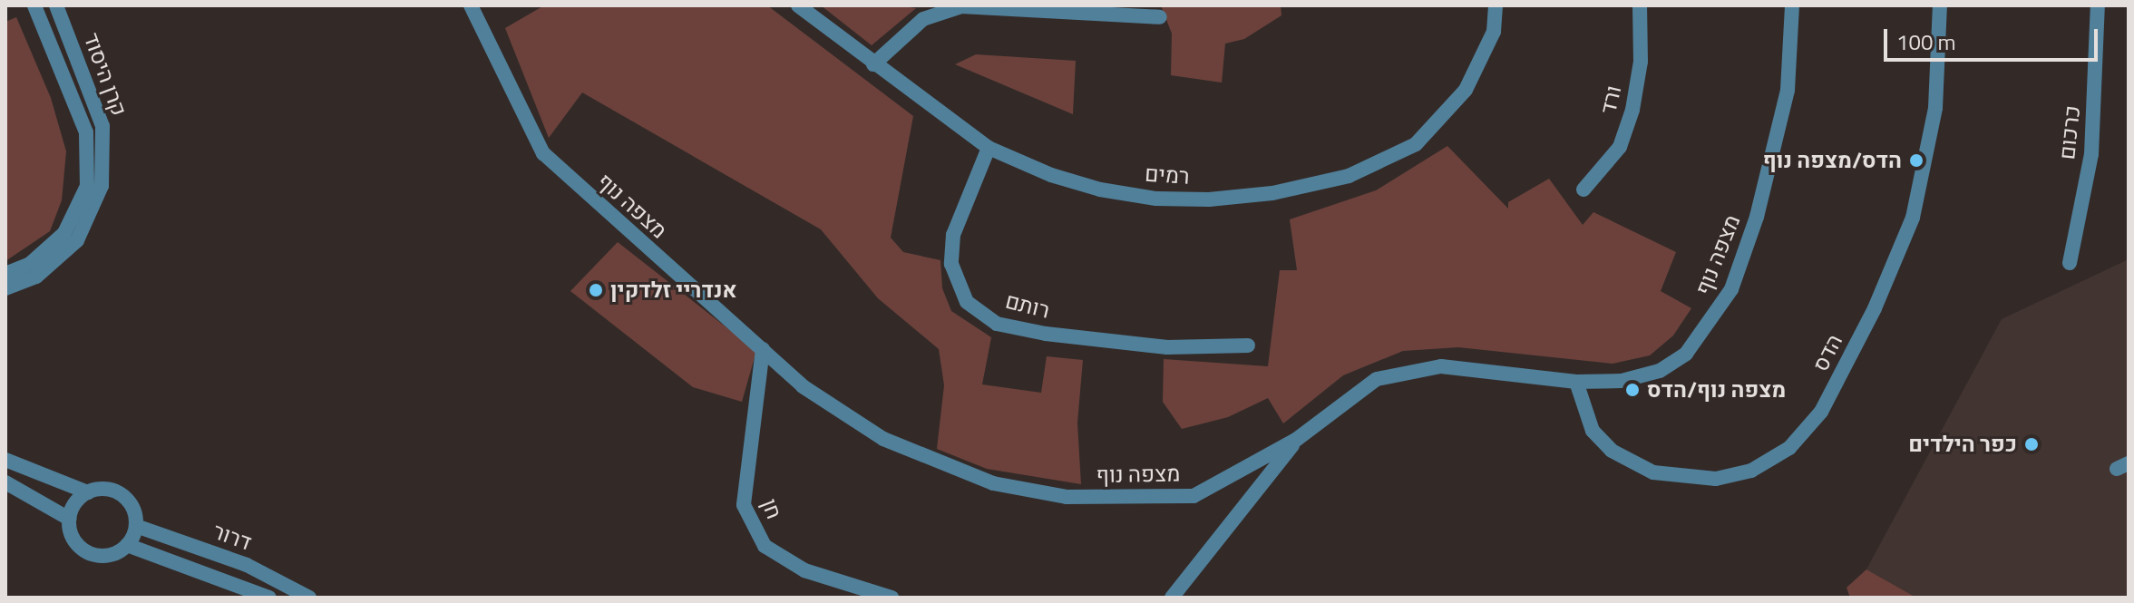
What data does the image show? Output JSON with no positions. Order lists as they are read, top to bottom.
{
  "streets": {
    "street": [
      "קרן היסוד",
      "ורד",
      "כרכום",
      "רמים",
      "מצפה נוף",
      "רותם",
      "הדס",
      "חן",
      "דרור"
    ]
  },
  "crossings": [
    ["רמים", "רותם"],
    ["מצפה נוף", "הדס"],
    ["מצפה נוף", "חן"]
  ],
  "places": [
    "הדס/מצפה נוף",
    "אנדריי זלדקין",
    "מצפה נוף/הדס",
    "כפר הילדים"
  ],
  "scale_bar": "100 m"
}
